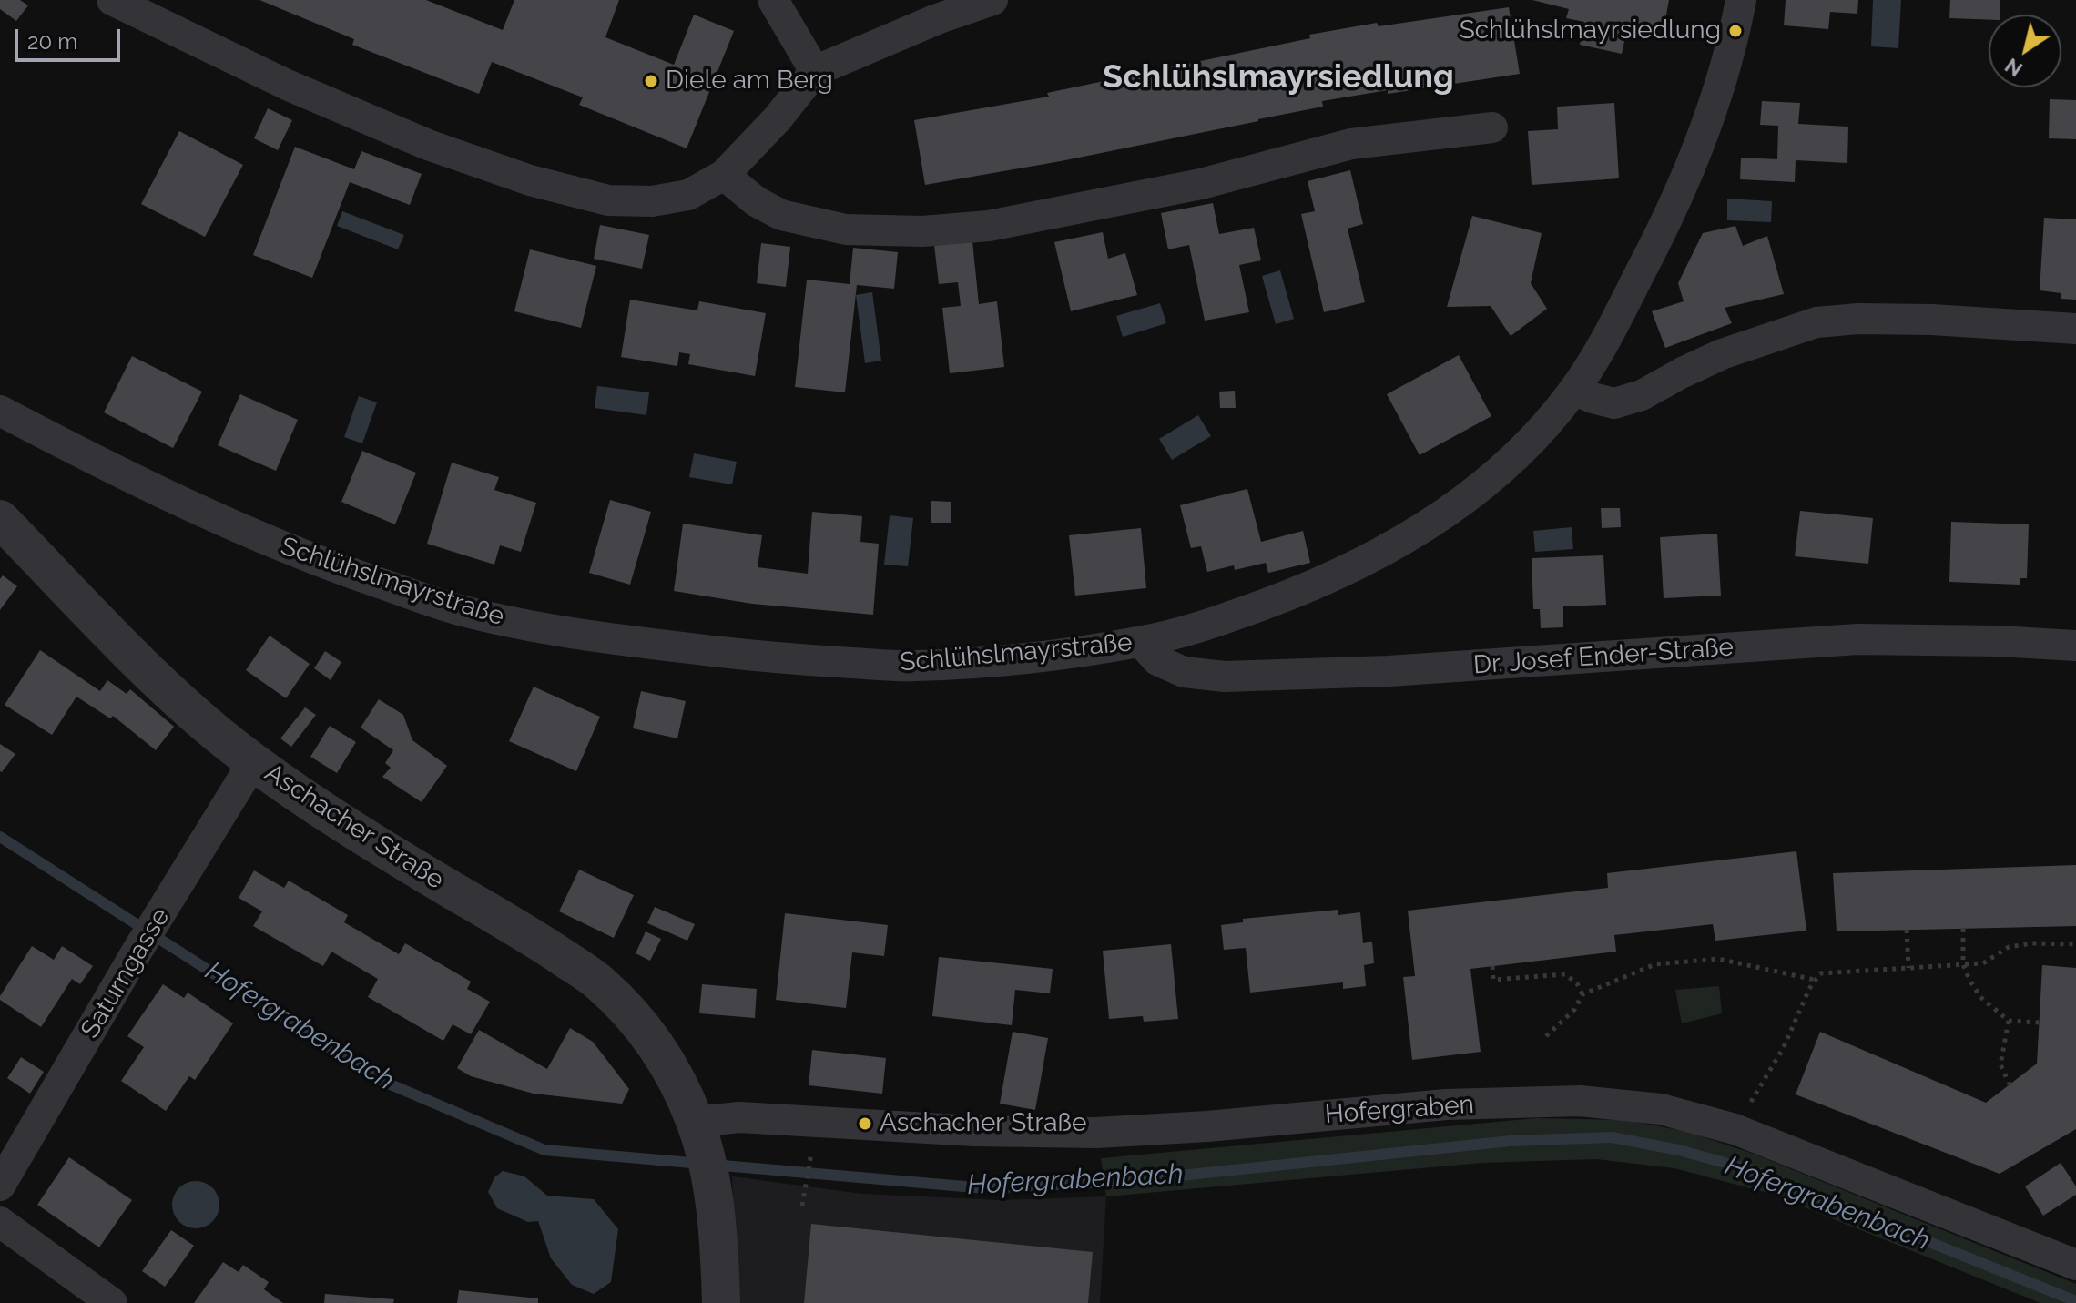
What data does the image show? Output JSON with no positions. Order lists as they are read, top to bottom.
{
  "streets": {
    "street": [
      "Schlühslmayrstraße",
      "Dr. Josef Ender-Straße",
      "Aschacher Straße",
      "Saturngasse",
      "Hofergraben"
    ]
  },
  "crossings": [
    ["Schlühslmayrstraße", "Dr. Josef Ender-Straße"],
    ["Aschacher Straße", "Saturngasse"],
    ["Aschacher Straße", "Hofergraben"]
  ],
  "districts": ["Schlühslmayrsiedlung"],
  "water": ["Hofergrabenbach"],
  "places": ["Schlühslmayrsiedlung", "Diele am Berg", "Aschacher Straße"],
  "scale_bar": "20 m",
  "north": "bottom left"
}
